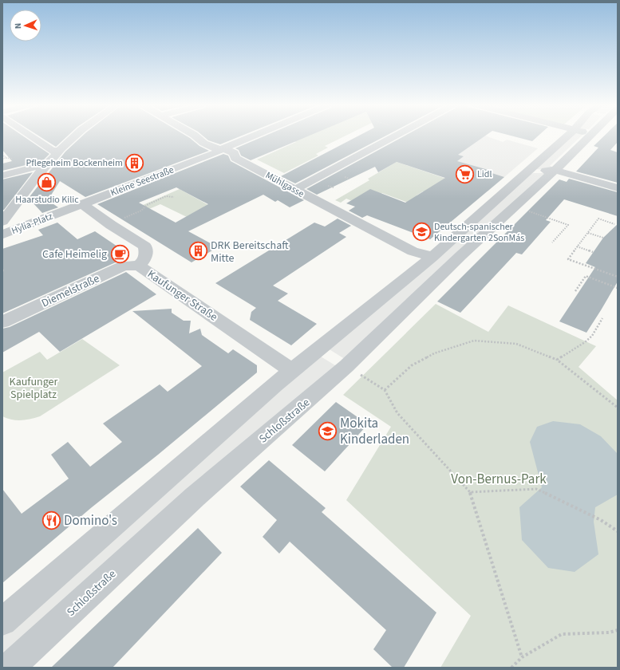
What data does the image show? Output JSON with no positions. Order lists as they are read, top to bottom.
{
  "streets": {
    "street": [
      "Kleine Seestraße",
      "Mühlgasse",
      "Hylia-Platz",
      "Diemelstraße",
      "Kaufunger Straße",
      "Schloßstraße"
    ]
  },
  "crossings": [
    ["Kleine Seestraße", "Mühlgasse"],
    ["Kleine Seestraße", "Hylia-Platz"],
    ["Kleine Seestraße", "Kaufunger Straße"],
    ["Diemelstraße", "Kaufunger Straße"]
  ],
  "parks": ["Kaufunger Spielplatz", "Von-Bernus-Park"],
  "places": {
    "building": ["Pflegeheim Bockenheim", "DRK Bereitschaft Mitte"],
    "supermarket": ["Lidl"],
    "shop": ["Haarstudio Kilic"],
    "school or university": ["Deutsch-spanischer Kindergarten 2SonMás", "Mokita Kinderladen"],
    "cafe": ["Cafe Heimelig"],
    "restaurant": ["Domino's"]
  },
  "north": "left"
}
